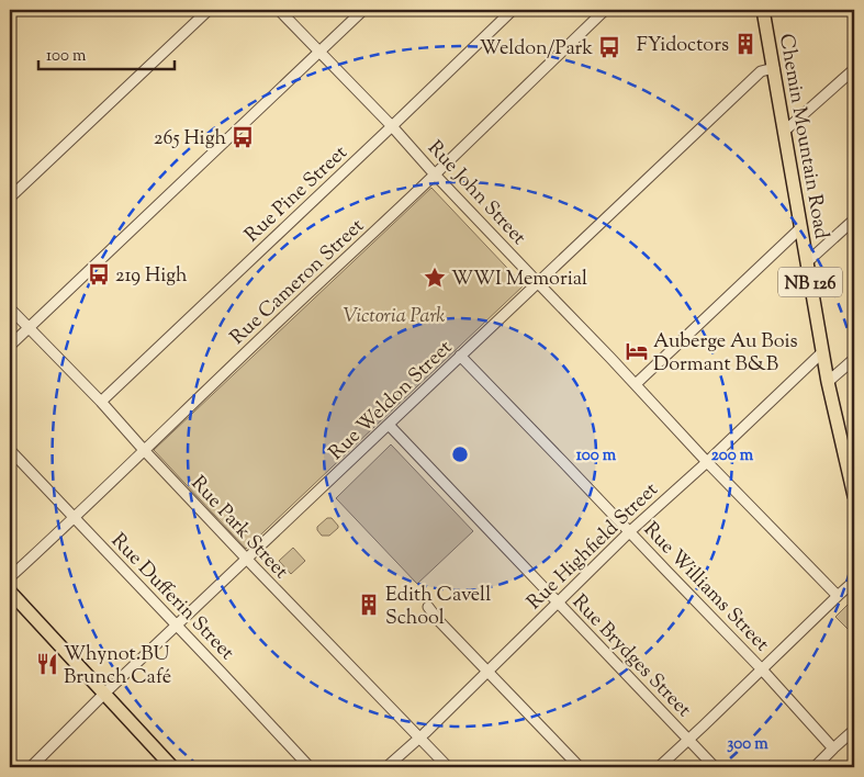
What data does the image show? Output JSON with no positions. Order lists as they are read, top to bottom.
{
  "streets": {
    "main road": ["Chemin Mountain Road", "NB 126"],
    "street": [
      "Rue John Street",
      "Rue Pine Street",
      "Rue Cameron Street",
      "Rue Weldon Street",
      "Rue Park Street",
      "Rue Highfield Street",
      "Rue Williams Street",
      "Rue Dufferin Street",
      "Rue Brydges Street"
    ]
  },
  "crossings": [
    ["Chemin Mountain Road", "Rue Weldon Street"],
    ["Chemin Mountain Road", "Rue Highfield Street"],
    ["Rue John Street", "Rue Pine Street"],
    ["Rue John Street", "Rue Cameron Street"],
    ["Rue John Street", "Rue Weldon Street"],
    ["Rue John Street", "Rue Highfield Street"],
    ["Rue Pine Street", "Rue Park Street"],
    ["Rue Cameron Street", "Rue Park Street"],
    ["Rue Cameron Street", "Rue Dufferin Street"],
    ["Rue Weldon Street", "Rue Park Street"],
    ["Rue Weldon Street", "Rue Williams Street"],
    ["Rue Weldon Street", "Rue Dufferin Street"],
    ["Rue Weldon Street", "Rue Brydges Street"],
    ["Rue Park Street", "Rue Highfield Street"],
    ["Rue Highfield Street", "Rue Williams Street"],
    ["Rue Highfield Street", "Rue Brydges Street"]
  ],
  "parks": ["Victoria Park"],
  "places": {
    "building": ["FYidoctors", "Edith Cavell School"],
    "bus stop": ["Weldon/Park", "265 High", "219 High"],
    "place": ["WWI Memorial"],
    "hotel": ["Auberge Au Bois Dormant B&B"],
    "restaurant": ["Whynot.BU Brunch Café"]
  },
  "scale_bar": "100 m",
  "rings": ["100 m", "200 m", "300 m"]
}
